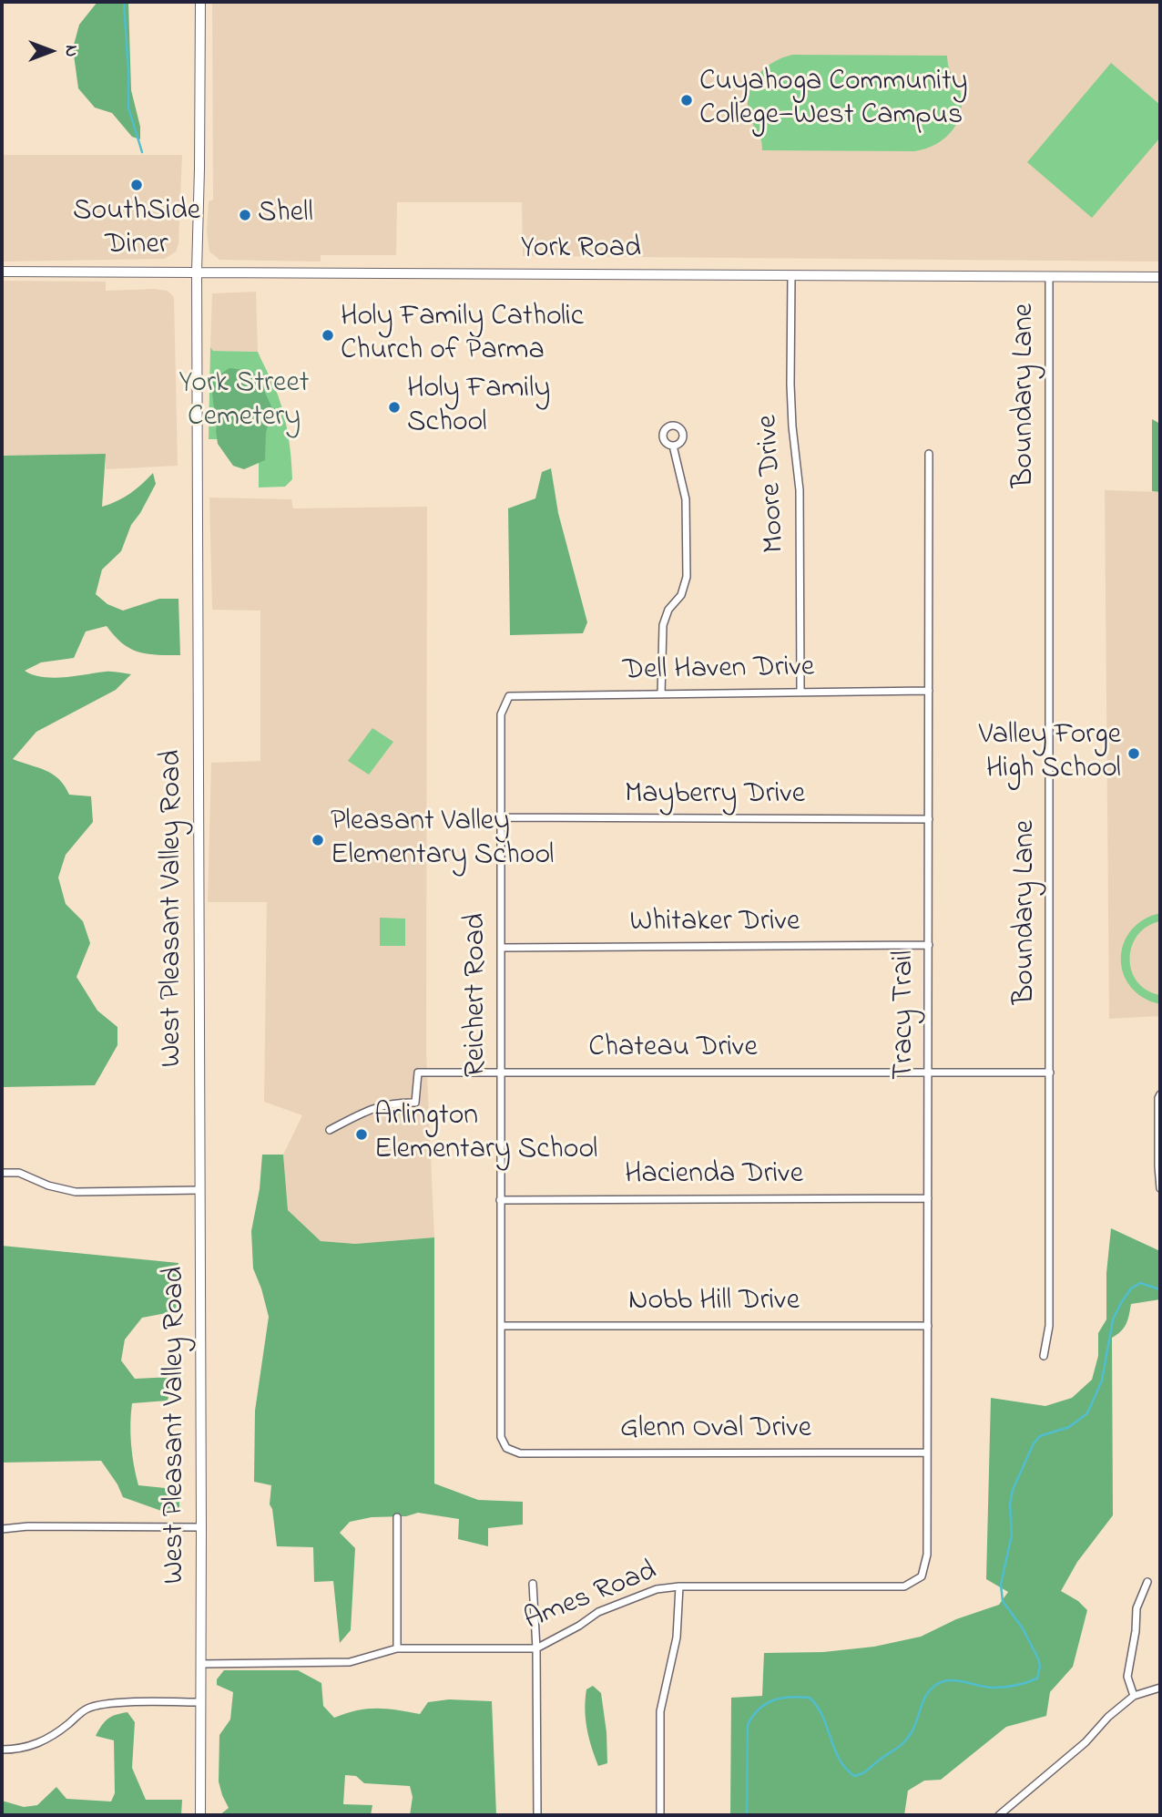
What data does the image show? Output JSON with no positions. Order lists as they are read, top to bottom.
{
  "streets": {
    "main road": ["York Road", "West Pleasant Valley Road"],
    "street": [
      "Boundary Lane",
      "Moore Drive",
      "Dell Haven Drive",
      "Mayberry Drive",
      "Whitaker Drive",
      "Reichert Road",
      "Tracy Trail",
      "Chateau Drive",
      "Hacienda Drive",
      "Nobb Hill Drive",
      "Glenn Oval Drive",
      "Ames Road"
    ]
  },
  "crossings": [
    ["York Road", "Boundary Lane"],
    ["York Road", "Moore Drive"],
    ["York Road", "West Pleasant Valley Road"],
    ["Boundary Lane", "Chateau Drive"],
    ["Moore Drive", "Dell Haven Drive"],
    ["Dell Haven Drive", "Reichert Road"],
    ["Dell Haven Drive", "Tracy Trail"],
    ["Mayberry Drive", "Reichert Road"],
    ["Mayberry Drive", "Tracy Trail"],
    ["West Pleasant Valley Road", "Ames Road"],
    ["Whitaker Drive", "Reichert Road"],
    ["Whitaker Drive", "Tracy Trail"],
    ["Reichert Road", "Chateau Drive"],
    ["Reichert Road", "Hacienda Drive"],
    ["Reichert Road", "Nobb Hill Drive"],
    ["Reichert Road", "Glenn Oval Drive"],
    ["Tracy Trail", "Chateau Drive"],
    ["Tracy Trail", "Hacienda Drive"],
    ["Tracy Trail", "Nobb Hill Drive"],
    ["Tracy Trail", "Glenn Oval Drive"],
    ["Tracy Trail", "Ames Road"]
  ],
  "parks": ["York Street Cemetery"],
  "places": [
    "Cuyahoga Community College—West Campus",
    "SouthSide Diner",
    "Shell",
    "Holy Family Catholic Church of Parma",
    "Holy Family School",
    "Valley Forge High School",
    "Pleasant Valley Elementary School",
    "Arlington Elementary School"
  ],
  "north": "right"
}
